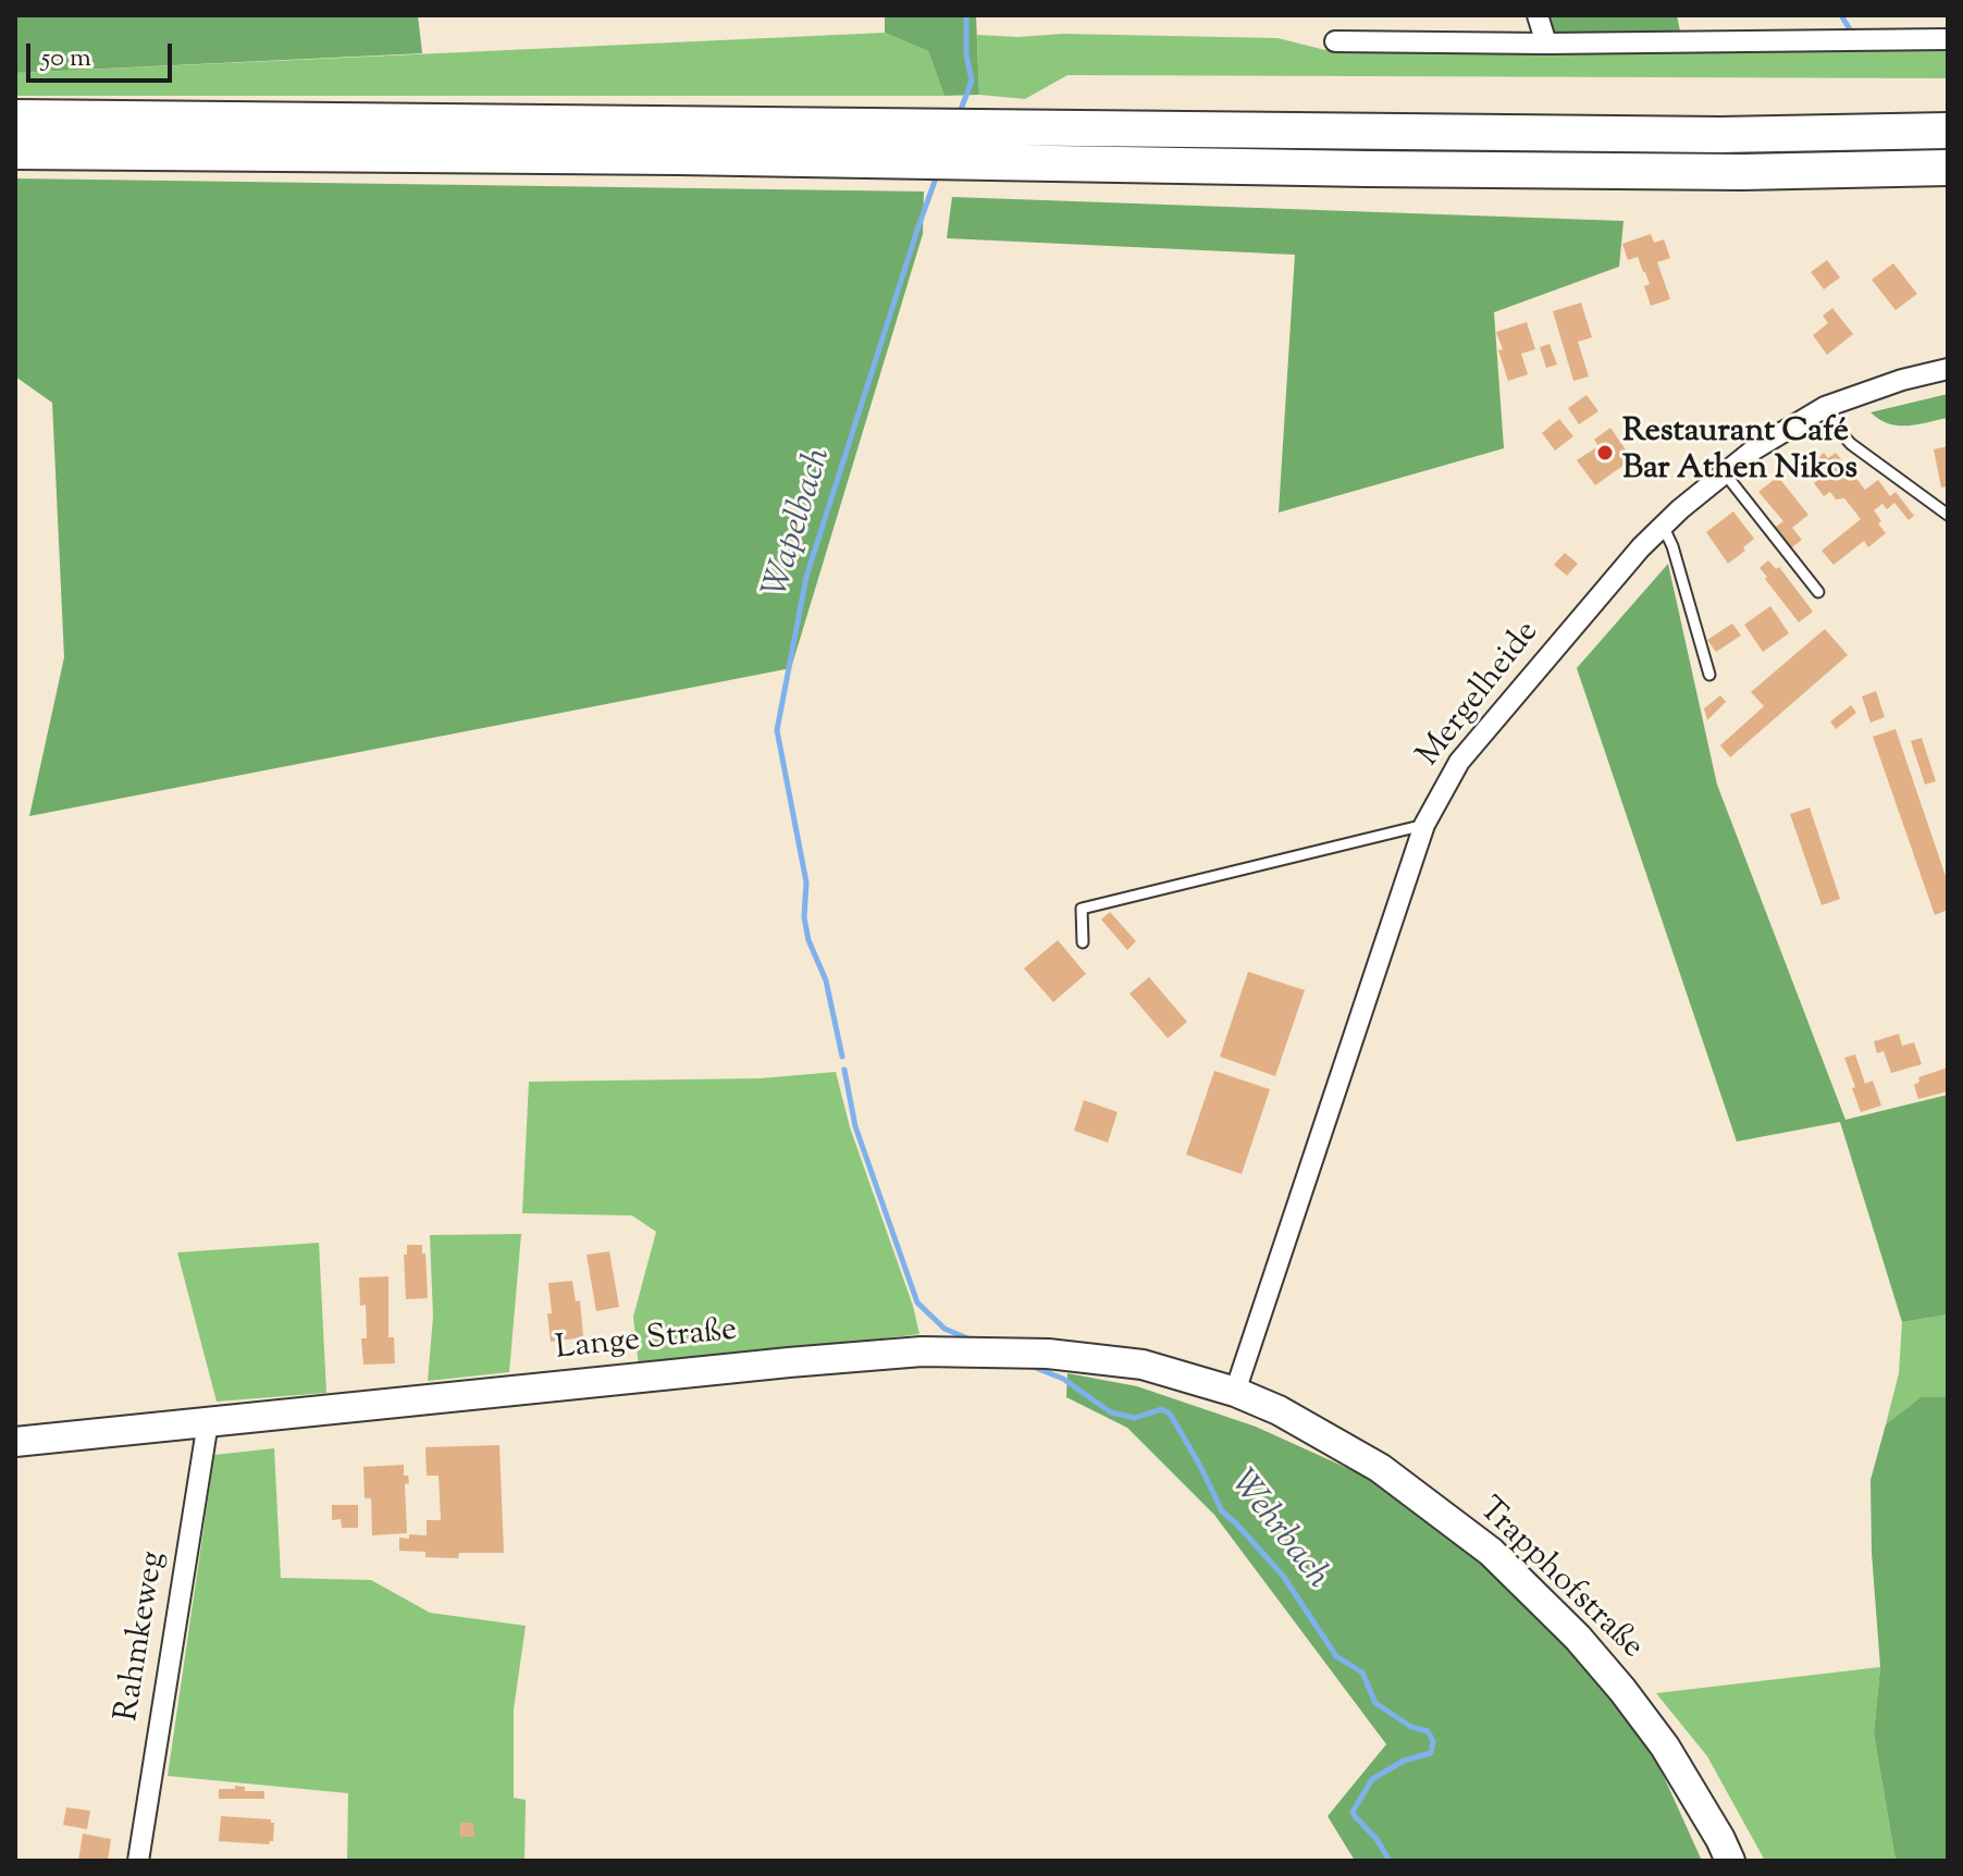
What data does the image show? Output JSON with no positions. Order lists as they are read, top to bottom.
{
  "streets": {
    "street": [
      "Mergelheide",
      "Lange Straße",
      "Trapphofstraße",
      "Rahmkeweg"
    ]
  },
  "crossings": [
    ["Mergelheide", "Lange Straße"],
    ["Lange Straße", "Trapphofstraße"],
    ["Lange Straße", "Rahmkeweg"]
  ],
  "water": ["Wapelbach", "Wehrbach"],
  "places": ["Restaurant Café Bar Athen Nikos"],
  "scale_bar": "50 m"
}
